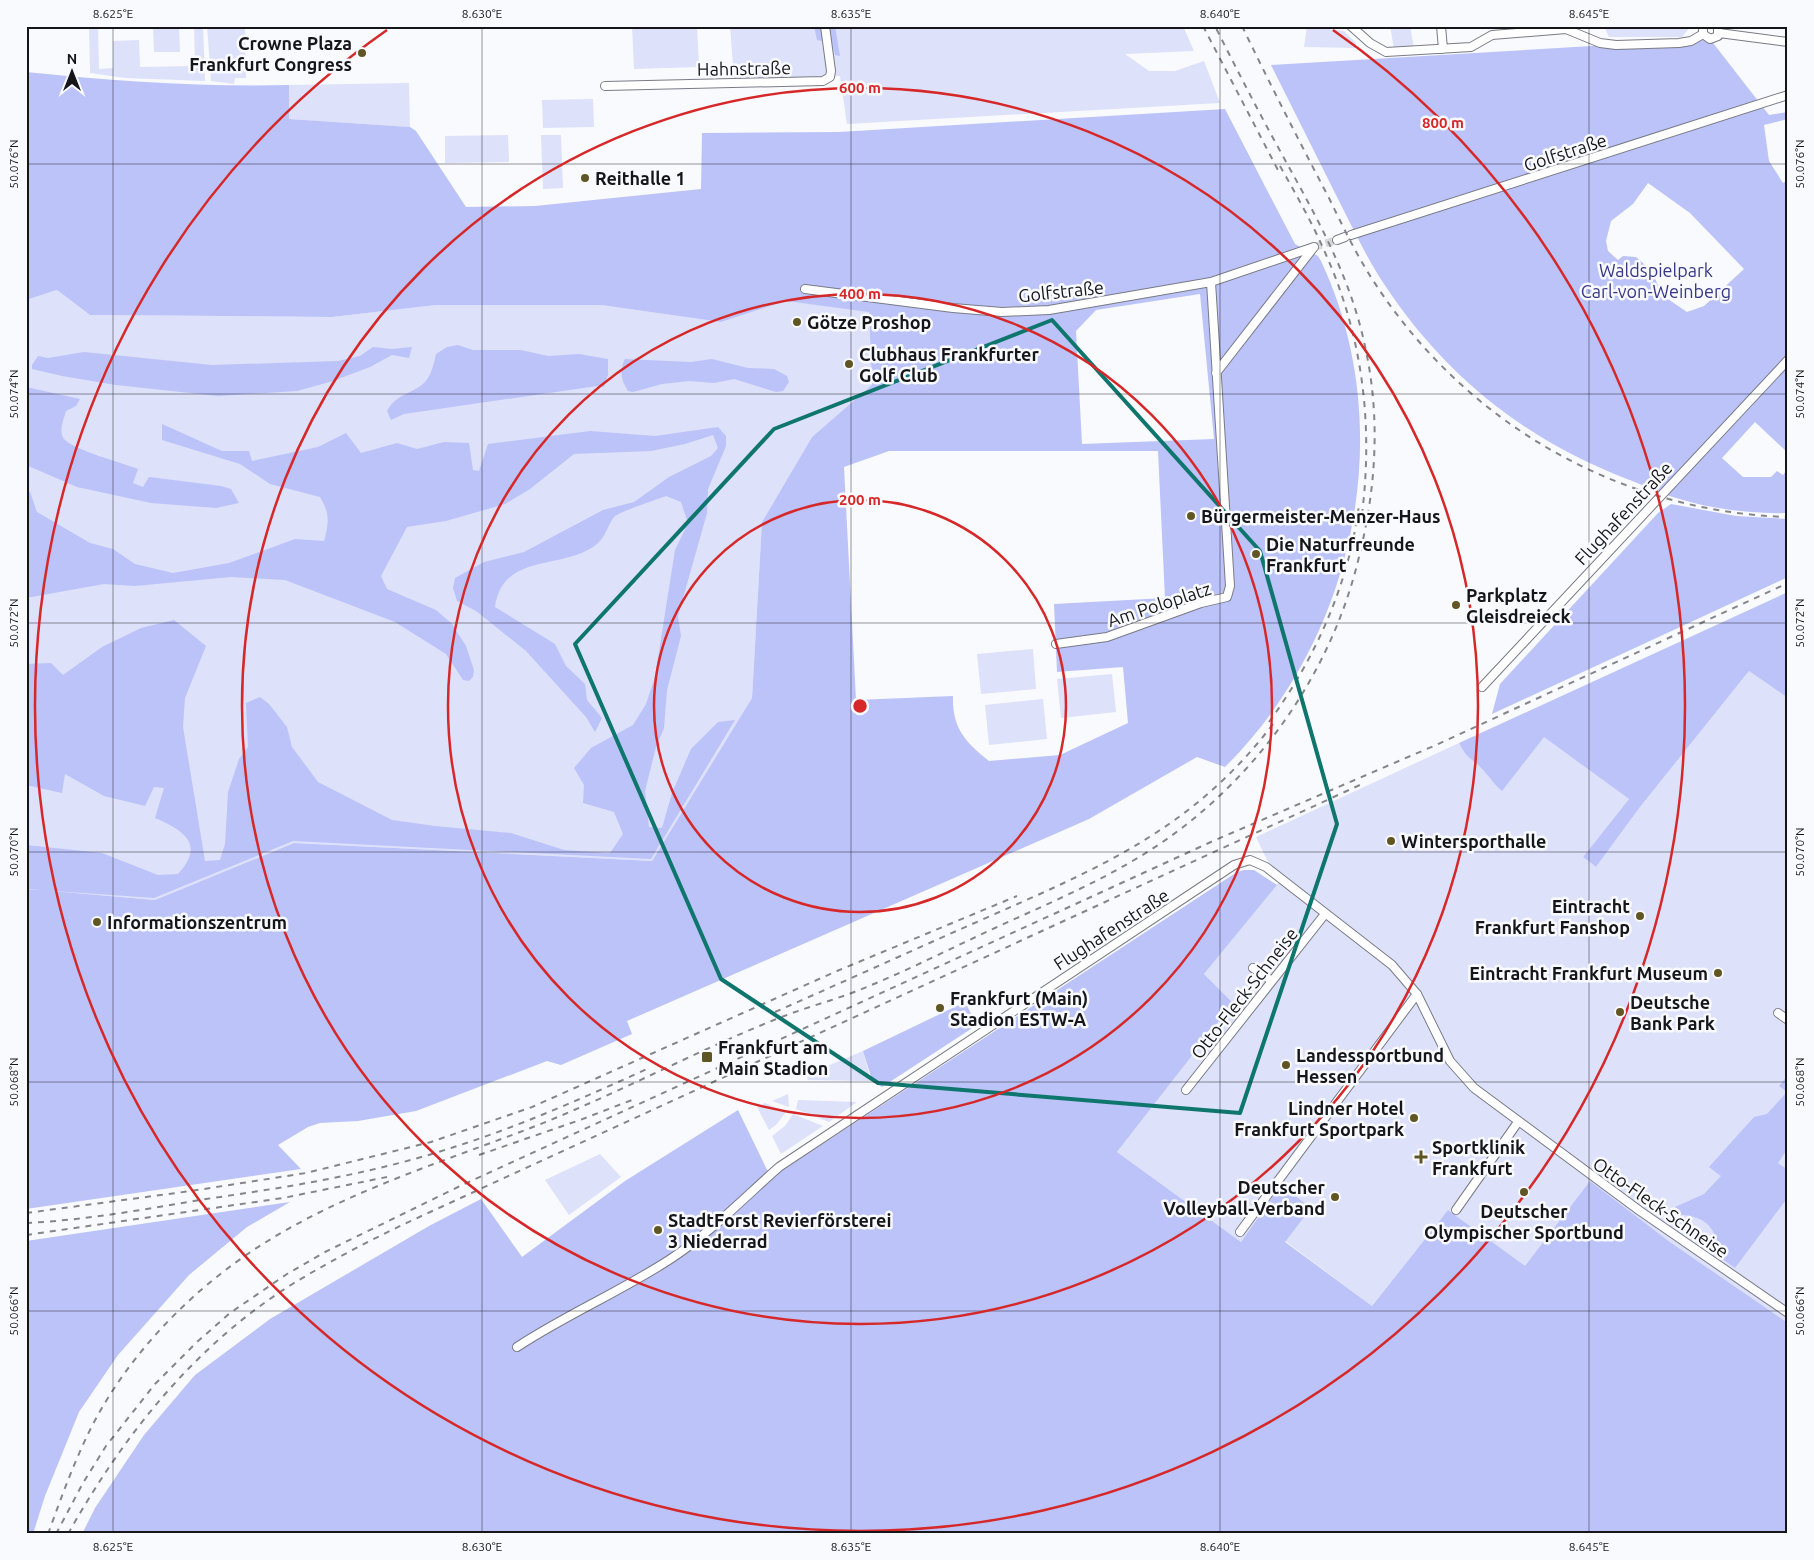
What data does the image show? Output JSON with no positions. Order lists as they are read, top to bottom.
{
  "streets": {
    "street": [
      "Hahnstraße",
      "Golfstraße",
      "Flughafenstraße",
      "Am Poloplatz",
      "Otto-Fleck-Schneise"
    ]
  },
  "crossings": [
    ["Golfstraße", "Am Poloplatz"],
    ["Flughafenstraße", "Otto-Fleck-Schneise"]
  ],
  "parks": ["Waldspielpark Carl-von-Weinberg"],
  "places": {
    "other": [
      "Crowne Plaza Frankfurt Congress",
      "Reithalle 1",
      "Götze Proshop",
      "Clubhaus Frankfurter Golf Club",
      "Bürgermeister-Menzer-Haus",
      "Die Naturfreunde Frankfurt",
      "Parkplatz Gleisdreieck",
      "Wintersporthalle",
      "Eintracht Frankfurt Fanshop",
      "Informationszentrum",
      "Eintracht Frankfurt Museum",
      "Frankfurt (Main) Stadion ESTW-A",
      "Deutsche Bank Park",
      "Landessportbund Hessen",
      "Lindner Hotel Frankfurt Sportpark",
      "Deutscher Olympischer Sportbund",
      "Deutscher Volleyball-Verband",
      "StadtForst Revierförsterei 3 Niederrad"
    ],
    "transit": ["Frankfurt am Main Stadion"],
    "health": ["Sportklinik Frankfurt"]
  },
  "north": "top",
  "coordinates": [
    "8.625°E",
    "8.630°E",
    "8.635°E",
    "8.640°E",
    "8.645°E",
    "50.076°N",
    "50.074°N",
    "50.072°N",
    "50.070°N",
    "50.068°N",
    "50.066°N"
  ],
  "rings": [
    "600 m",
    "800 m",
    "400 m",
    "200 m"
  ]
}
